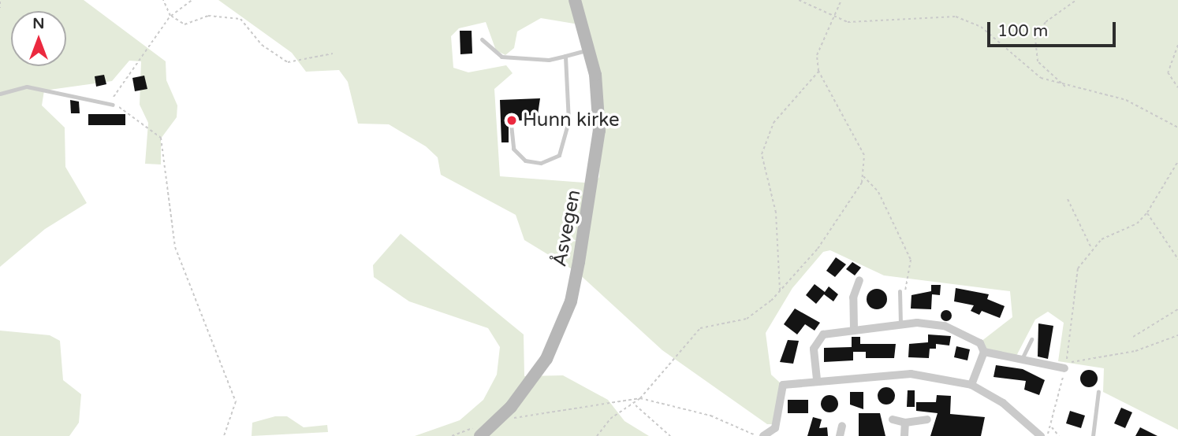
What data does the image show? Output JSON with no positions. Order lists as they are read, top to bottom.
{
  "streets": {
    "main road": ["Åsvegen"]
  },
  "places": ["Hunn kirke"],
  "scale_bar": "100 m",
  "north": "top"
}
